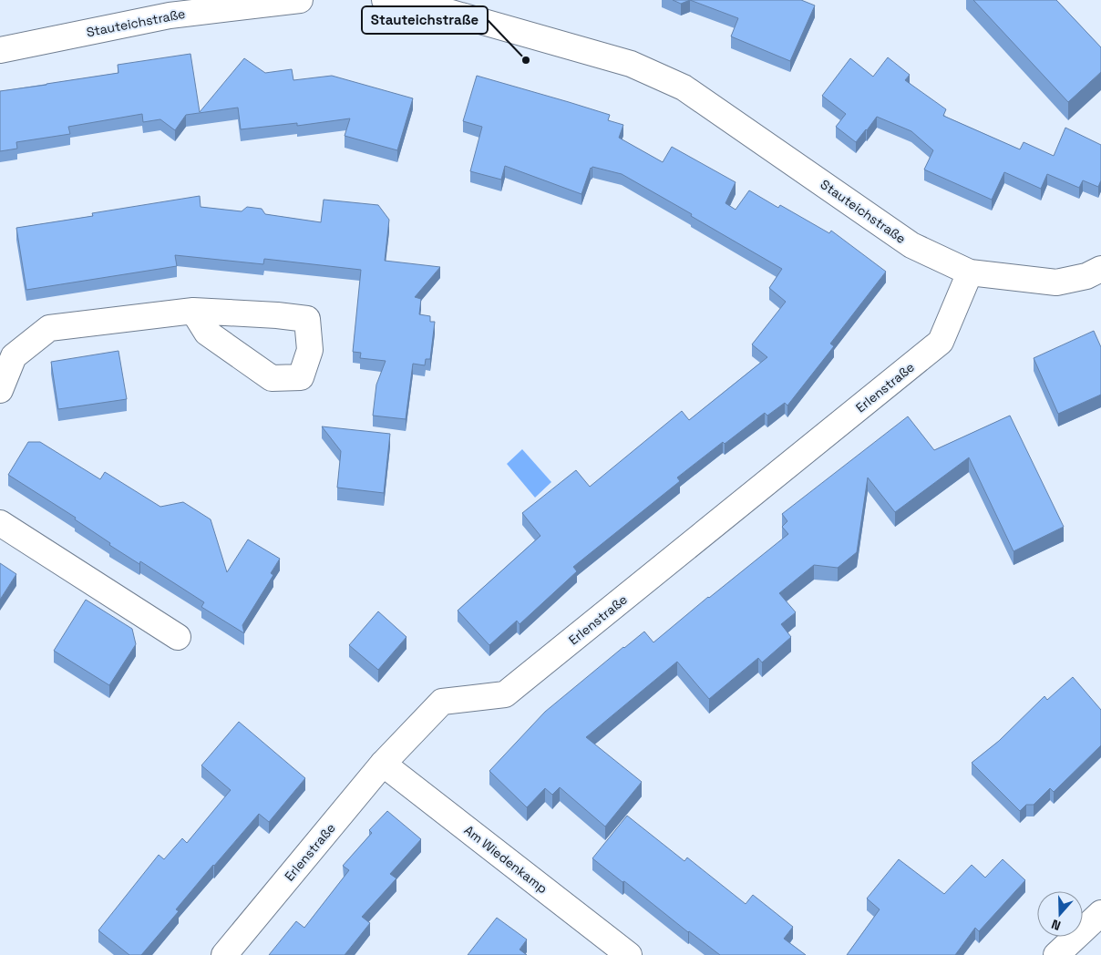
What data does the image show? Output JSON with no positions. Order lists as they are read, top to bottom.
{
  "streets": {
    "street": ["Stauteichstraße", "Erlenstraße", "Am Wiedenkamp"]
  },
  "crossings": [
    ["Stauteichstraße", "Erlenstraße"],
    ["Erlenstraße", "Am Wiedenkamp"]
  ],
  "places": ["Stauteichstraße"],
  "north": "bottom"
}
